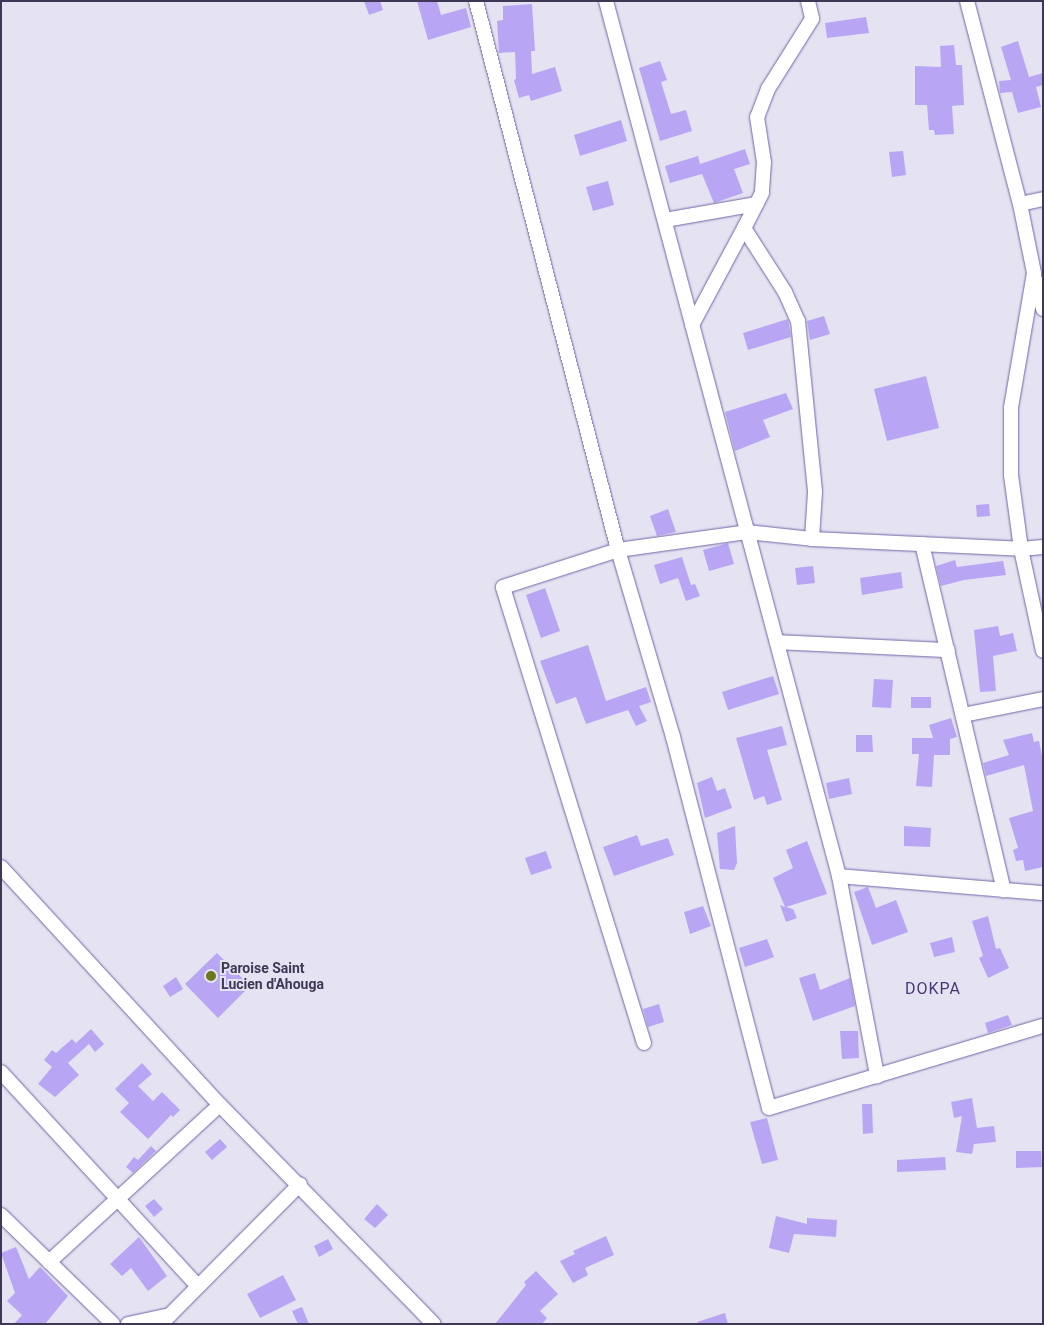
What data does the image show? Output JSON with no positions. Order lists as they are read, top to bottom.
{
  "districts": ["DOKPA"],
  "places": ["Paroise Saint Lucien d'Ahouga"]
}
